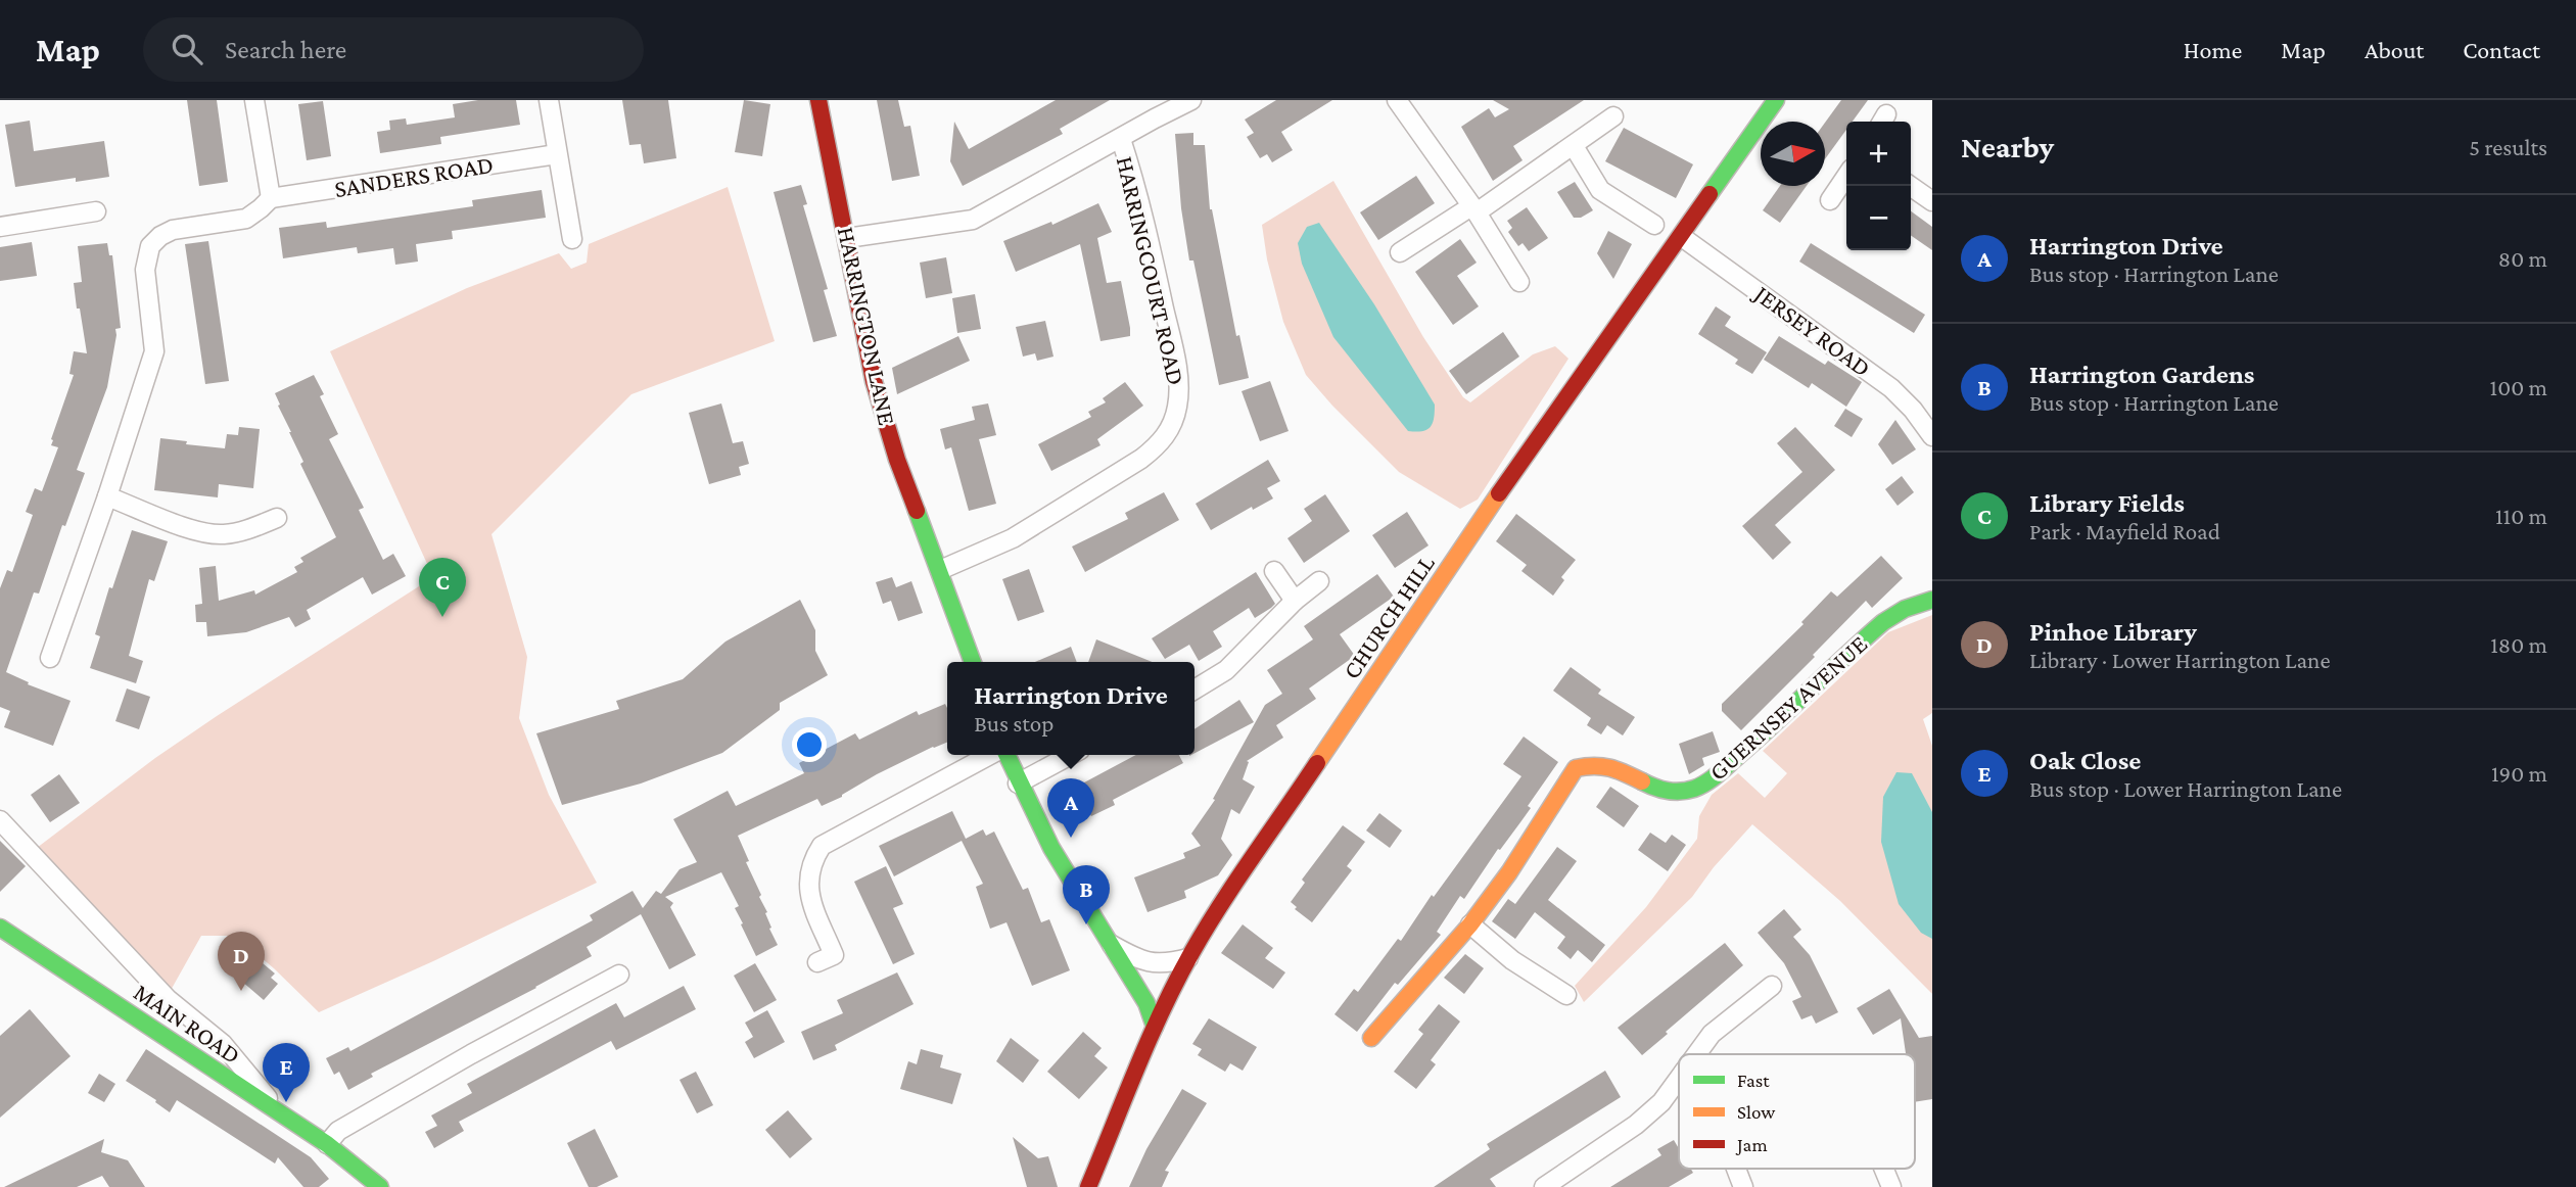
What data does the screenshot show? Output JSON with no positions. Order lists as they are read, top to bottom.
{
  "streets": {
    "street": [
      "SANDERS ROAD",
      "HARRINGCOURT ROAD",
      "HARRINGTON LANE",
      "JERSEY ROAD",
      "CHURCH HILL",
      "GUERNSEY AVENUE",
      "MAIN ROAD"
    ]
  },
  "crossings": [
    ["HARRINGCOURT ROAD", "HARRINGTON LANE"],
    ["JERSEY ROAD", "CHURCH HILL"]
  ],
  "legend": ["Fast", "Slow", "Jam"],
  "north": "right",
  "page": {
    "header": "Map",
    "search": "Search here",
    "nav": [
      "Home",
      "Map",
      "About",
      "Contact"
    ],
    "heading": ["Nearby", "5 results"],
    "map_buttons": ["+", "−"],
    "list": [
      {
        "mark": "A",
        "name": "Harrington Drive",
        "note": "Bus stop · Harrington Lane",
        "value": "80 m"
      },
      {
        "mark": "B",
        "name": "Harrington Gardens",
        "note": "Bus stop · Harrington Lane",
        "value": "100 m"
      },
      {
        "mark": "C",
        "name": "Library Fields",
        "note": "Park · Mayfield Road",
        "value": "110 m"
      },
      {
        "mark": "D",
        "name": "Pinhoe Library",
        "note": "Library · Lower Harrington Lane",
        "value": "180 m"
      },
      {
        "mark": "E",
        "name": "Oak Close",
        "note": "Bus stop · Lower Harrington Lane",
        "value": "190 m"
      }
    ],
    "pins": [
      "C",
      "A",
      "B",
      "D",
      "E"
    ],
    "popup": ["Harrington Drive", "Bus stop"]
  }
}
